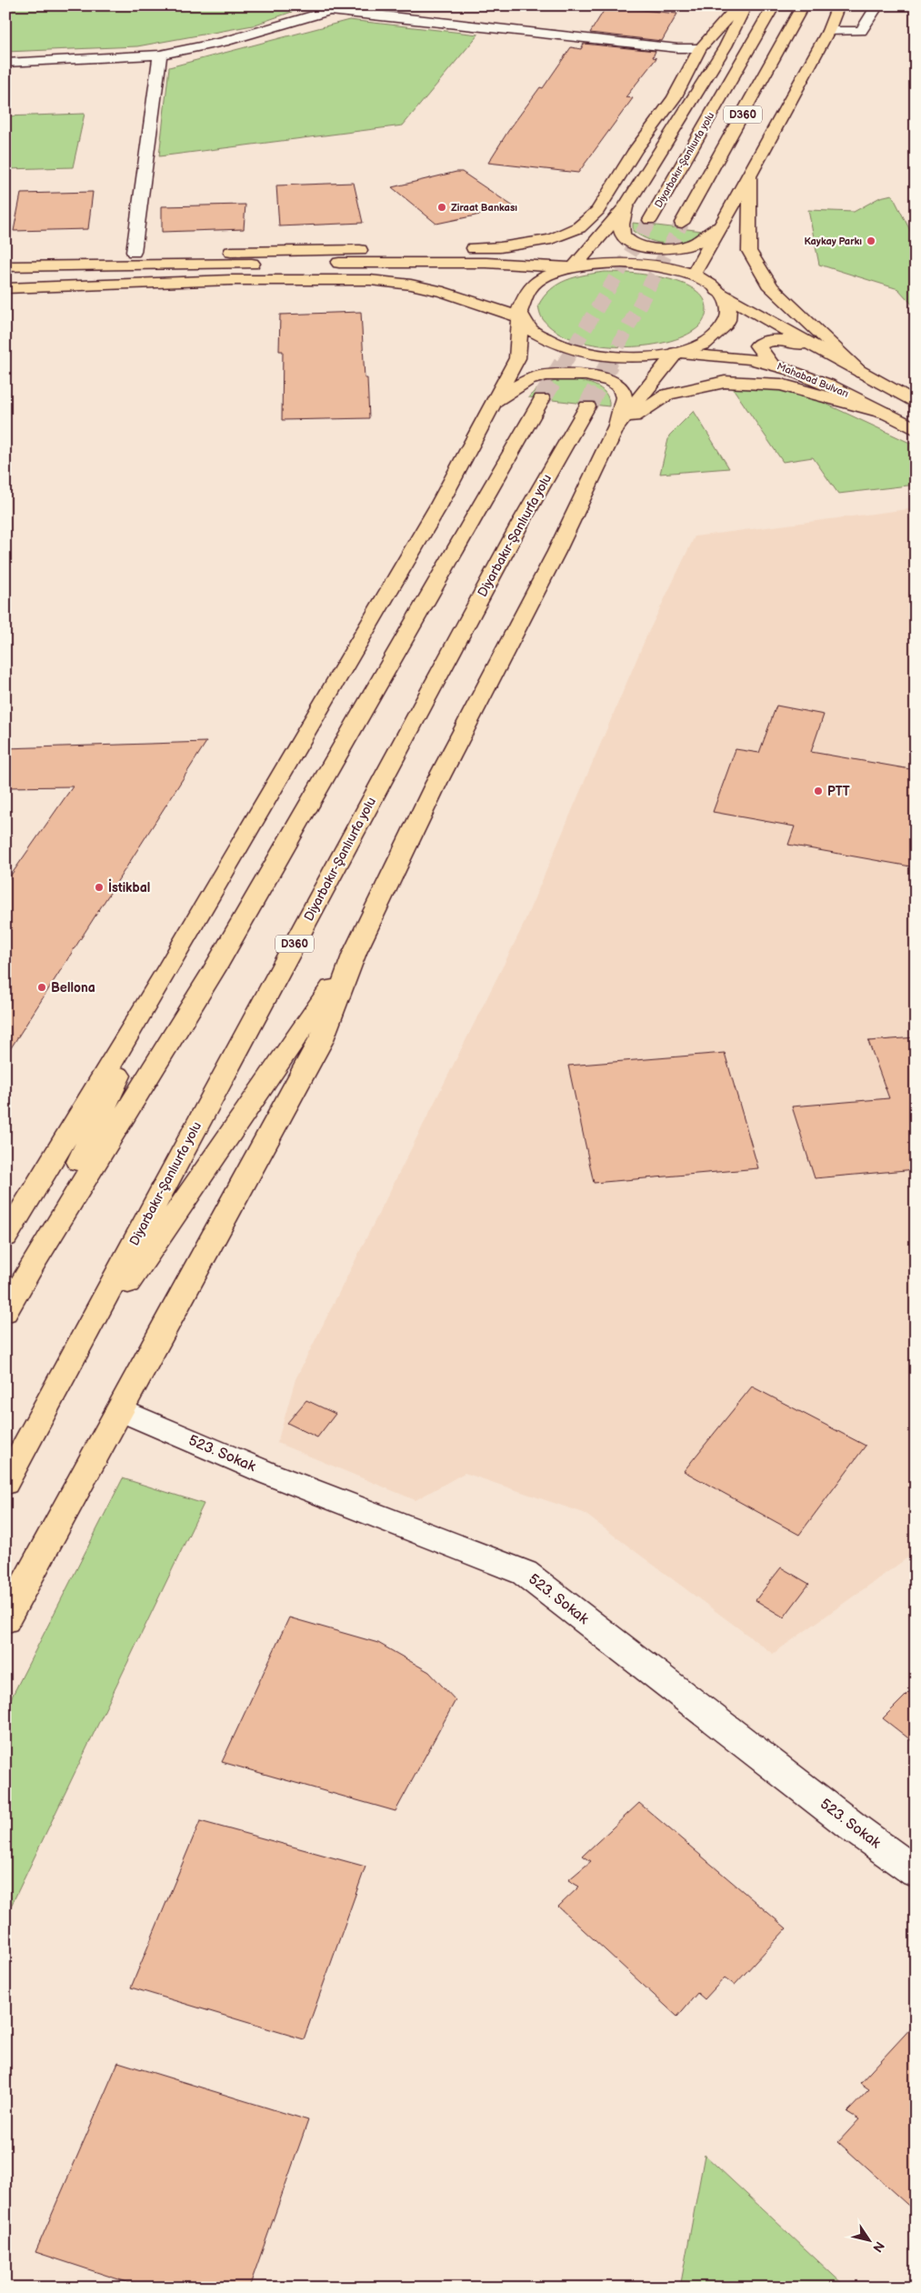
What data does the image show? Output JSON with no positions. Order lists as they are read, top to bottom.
{
  "streets": {
    "main road": ["D360", "Diyarbakır-Şanlıurfa yolu", "Mahabad Bulvarı"],
    "street": ["523. Sokak"]
  },
  "places": [
    "Ziraat Bankası",
    "Kaykay Parkı",
    "PTT",
    "İstikbal",
    "Bellona"
  ],
  "north": "bottom right"
}
